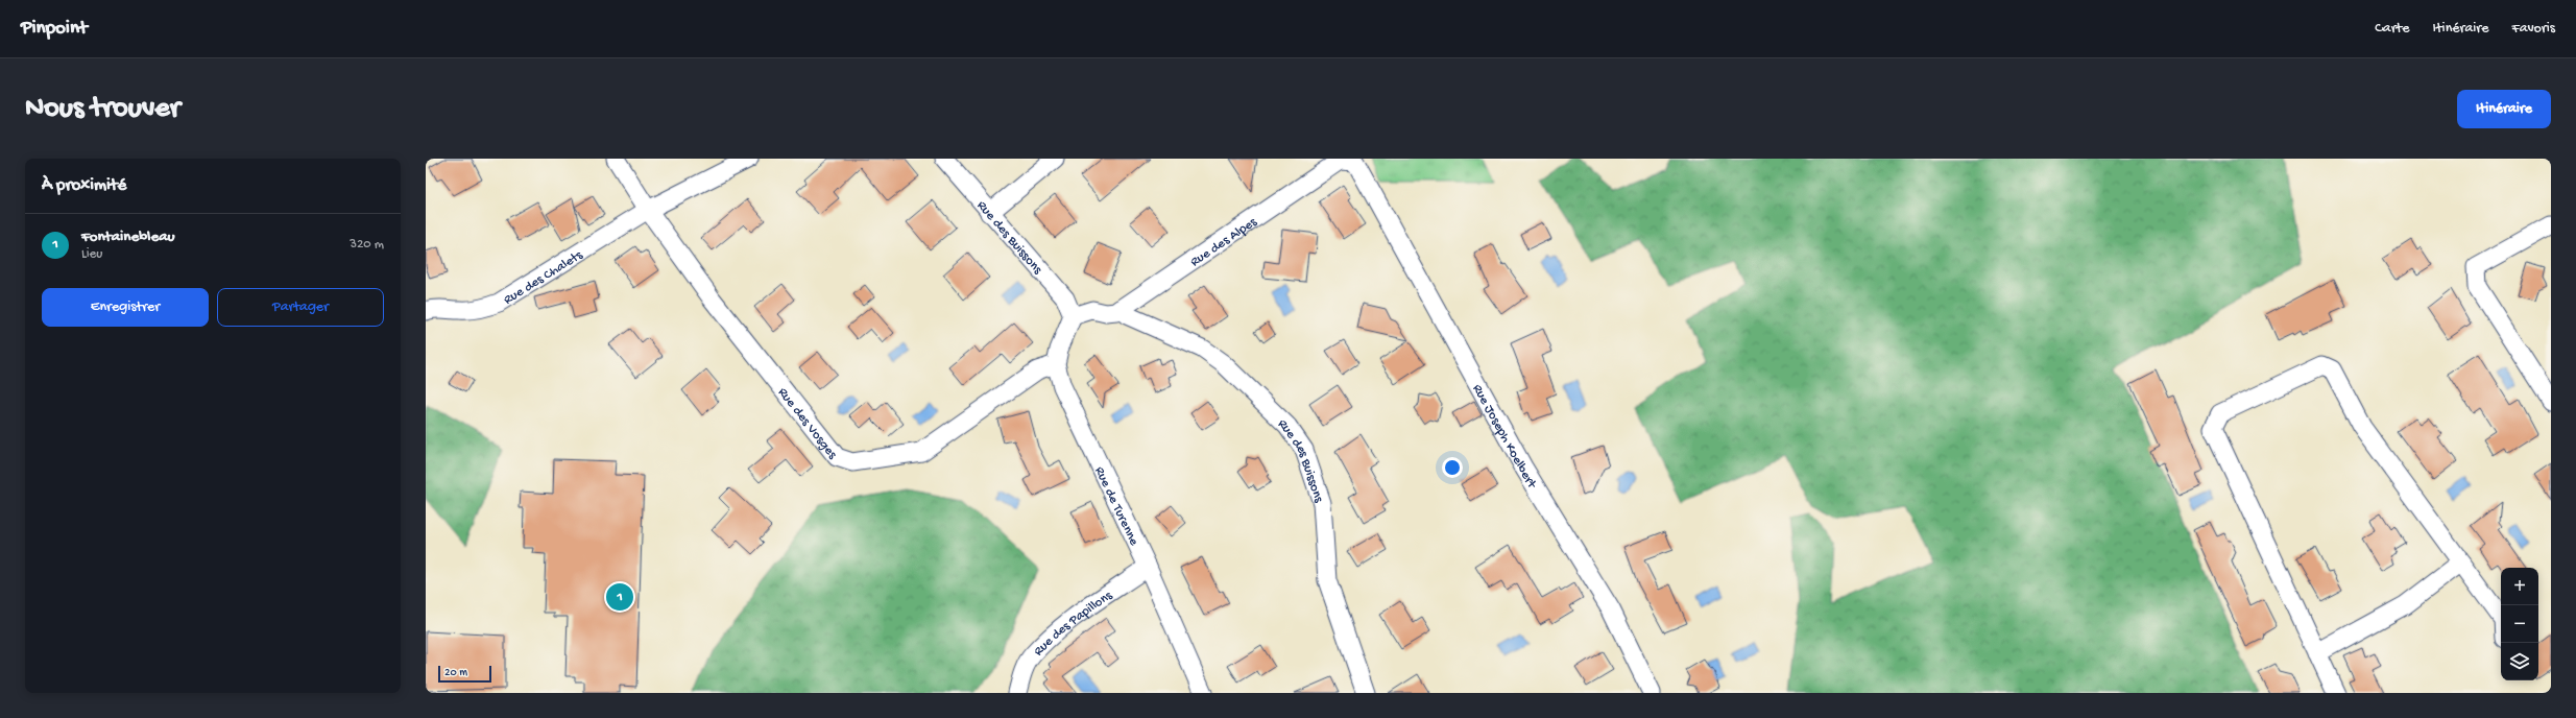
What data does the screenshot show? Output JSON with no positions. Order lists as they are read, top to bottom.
{
  "streets": {
    "street": [
      "Rue des Buissons",
      "Rue des Alpes",
      "Rue des Chalets",
      "Rue des Vosges",
      "Rue Joseph Koelbert",
      "Rue de Turenne",
      "Rue des Papillons"
    ]
  },
  "crossings": [
    ["Rue des Buissons", "Rue des Alpes"],
    ["Rue des Alpes", "Rue Joseph Koelbert"],
    ["Rue des Chalets", "Rue des Vosges"],
    ["Rue des Vosges", "Rue de Turenne"],
    ["Rue de Turenne", "Rue des Papillons"]
  ],
  "scale_bar": "20 m",
  "page": {
    "header": "Pinpoint",
    "nav": ["Carte", "Itinéraire", "Favoris"],
    "buttons": [
      "Itinéraire",
      ["Enregistrer", "Partager"]
    ],
    "title": "Nous trouver",
    "heading": "À proximité",
    "list": [
      {
        "mark": "1",
        "name": "Fontainebleau",
        "note": "Lieu",
        "value": "320 m"
      }
    ],
    "map_buttons": ["+", "−"],
    "pins": "1",
    "scale": "20 m"
  }
}
